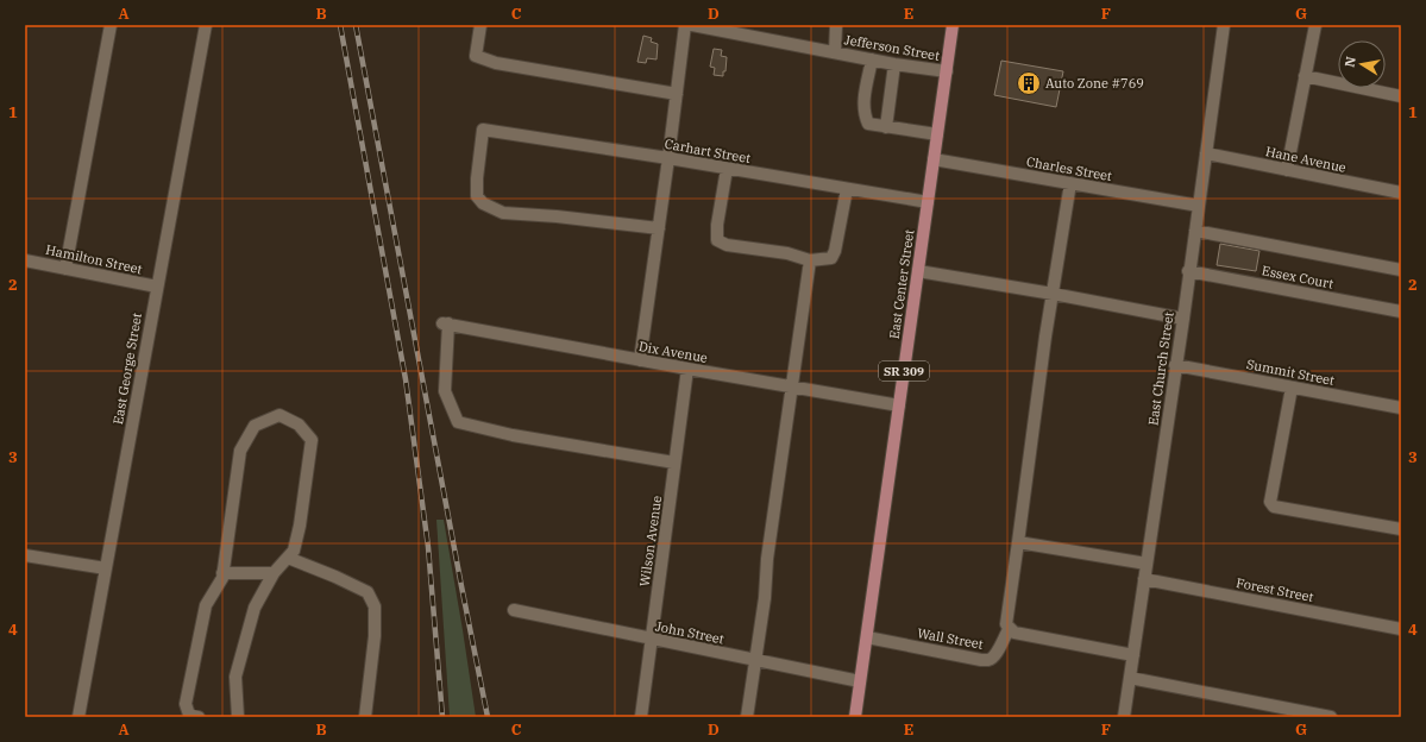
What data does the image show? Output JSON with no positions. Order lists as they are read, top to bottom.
{
  "streets": {
    "main road": ["East Center Street", "SR 309"],
    "street": [
      "Jefferson Street",
      "Carhart Street",
      "Hane Avenue",
      "Charles Street",
      "Hamilton Street",
      "Essex Court",
      "Dix Avenue",
      "East George Street",
      "East Church Street",
      "Summit Street",
      "Wilson Avenue",
      "Forest Street",
      "John Street",
      "Wall Street"
    ]
  },
  "crossings": [
    ["Jefferson Street", "East Center Street"],
    ["Carhart Street", "East Center Street"],
    ["Hane Avenue", "East Church Street"],
    ["Charles Street", "East Center Street"],
    ["Charles Street", "East Church Street"],
    ["Hamilton Street", "East George Street"],
    ["Essex Court", "East Church Street"],
    ["East Center Street", "Dix Avenue"],
    ["East Center Street", "John Street"],
    ["East Center Street", "Wall Street"],
    ["Dix Avenue", "Wilson Avenue"],
    ["East Church Street", "Summit Street"],
    ["East Church Street", "Forest Street"],
    ["Wilson Avenue", "John Street"]
  ],
  "places": {
    "building": ["Auto Zone #769"]
  },
  "north": "left",
  "grid": {
    "columns": [
      "A",
      "B",
      "C",
      "D",
      "E",
      "F",
      "G"
    ],
    "rows": [
      "1",
      "2",
      "3",
      "4"
    ]
  }
}
